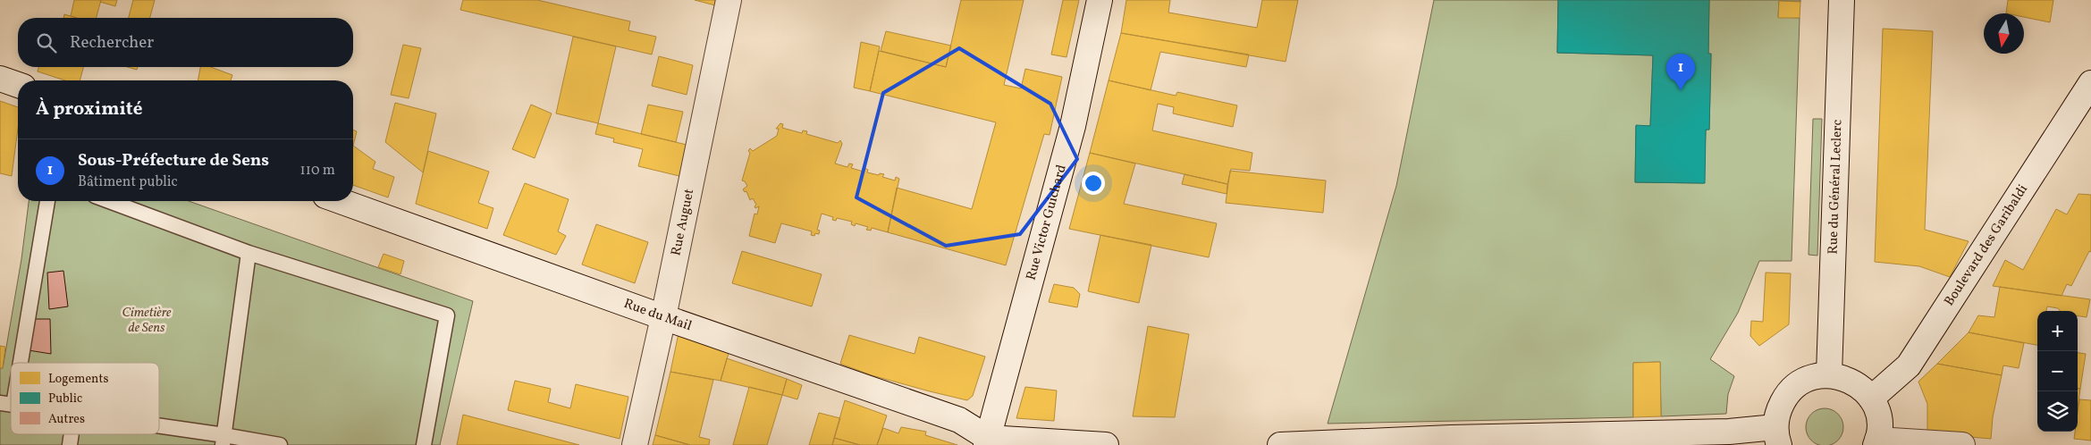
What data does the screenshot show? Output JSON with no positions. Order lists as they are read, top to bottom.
{
  "streets": {
    "main road": [
      "Rue du Général Leclerc",
      "Rue Auguet",
      "Rue Victor Guichard",
      "Boulevard des Garibaldi",
      "Rue du Mail"
    ]
  },
  "crossings": [
    ["Rue Auguet", "Rue du Mail"],
    ["Rue Victor Guichard", "Rue du Mail"]
  ],
  "parks": ["Cimetière de Sens"],
  "legend": ["Logements", "Public", "Autres"],
  "north": "bottom",
  "page": {
    "search": "Rechercher",
    "pins": "1",
    "heading": "À proximité",
    "list": [
      {
        "mark": "1",
        "name": "Sous-Préfecture de Sens",
        "note": "Bâtiment public",
        "value": "110 m"
      }
    ],
    "map_buttons": ["+", "−"]
  }
}
